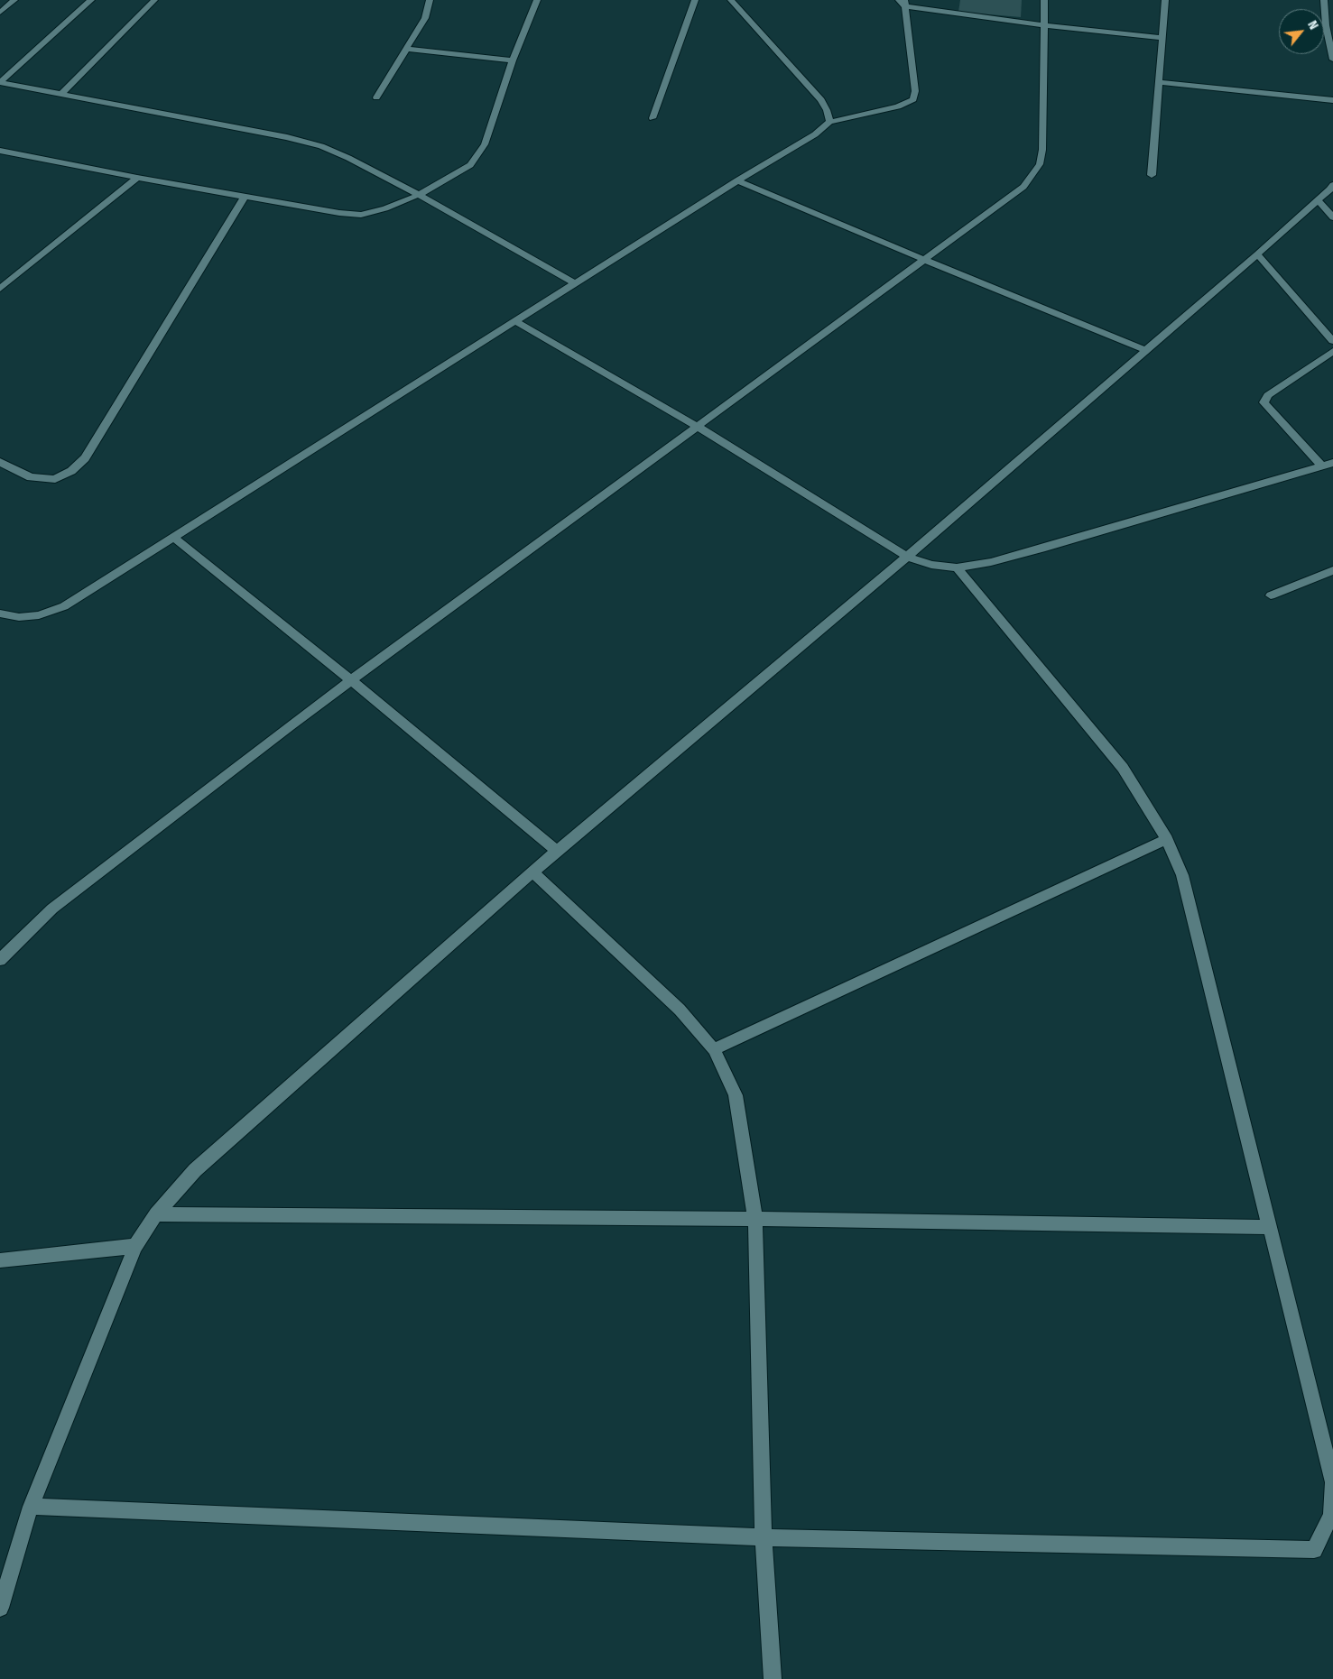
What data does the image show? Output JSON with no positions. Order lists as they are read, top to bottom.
{
  "north": "top right"
}
